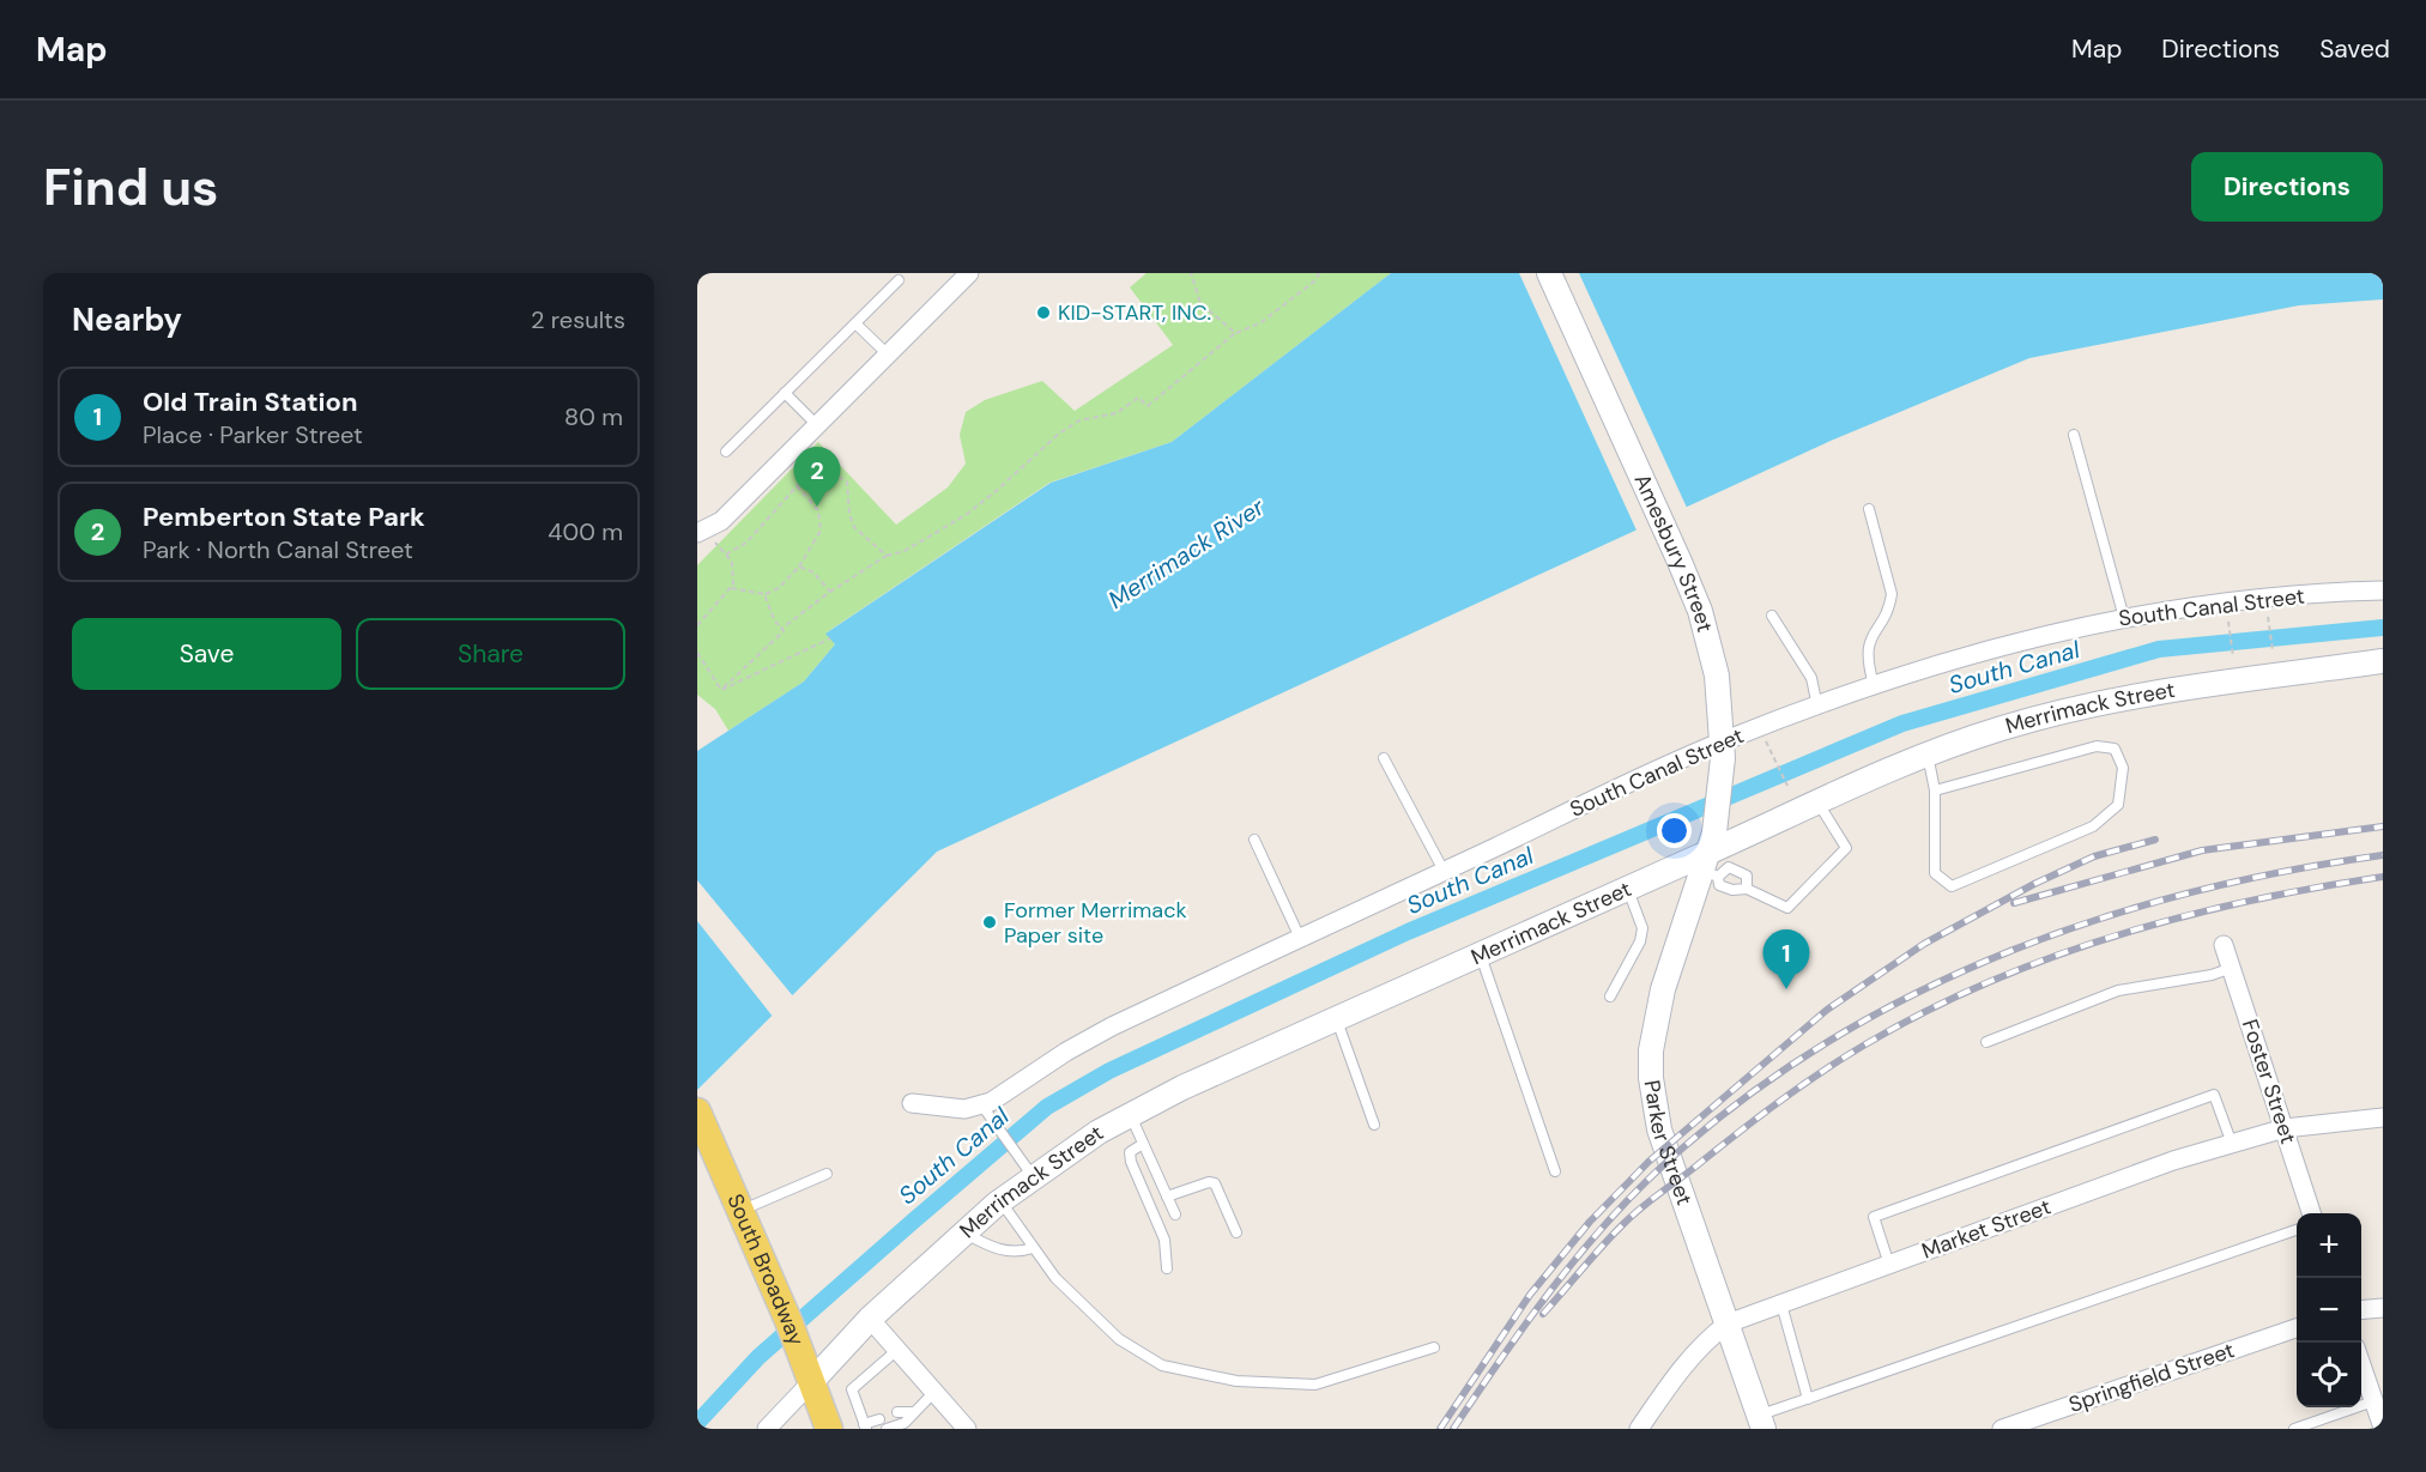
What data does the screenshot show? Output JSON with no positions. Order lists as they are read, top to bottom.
{
  "streets": {
    "main road": [
      "Amesbury Street",
      "Merrimack Street",
      "Parker Street",
      "South Broadway"
    ],
    "street": [
      "South Canal Street",
      "Foster Street",
      "Market Street",
      "Springfield Street"
    ]
  },
  "crossings": [
    ["Amesbury Street", "South Canal Street"],
    ["Amesbury Street", "Merrimack Street"],
    ["Amesbury Street", "Parker Street"],
    ["Merrimack Street", "Parker Street"],
    ["Merrimack Street", "South Broadway"],
    ["Foster Street", "Market Street"],
    ["Parker Street", "Market Street"]
  ],
  "water": ["Merrimack River", "South Canal"],
  "places": ["KID-START, INC.", "Former Merrimack Paper site"],
  "page": {
    "header": "Map",
    "nav": ["Map", "Directions", "Saved"],
    "buttons": [
      "Directions",
      ["Save", "Share"]
    ],
    "title": "Find us",
    "heading": ["Nearby", "2 results"],
    "list": [
      {
        "mark": "1",
        "name": "Old Train Station",
        "note": "Place · Parker Street",
        "value": "80 m"
      },
      {
        "mark": "2",
        "name": "Pemberton State Park",
        "note": "Park · North Canal Street",
        "value": "400 m"
      }
    ],
    "pins": ["2", "1"],
    "map_buttons": ["+", "−"]
  }
}
